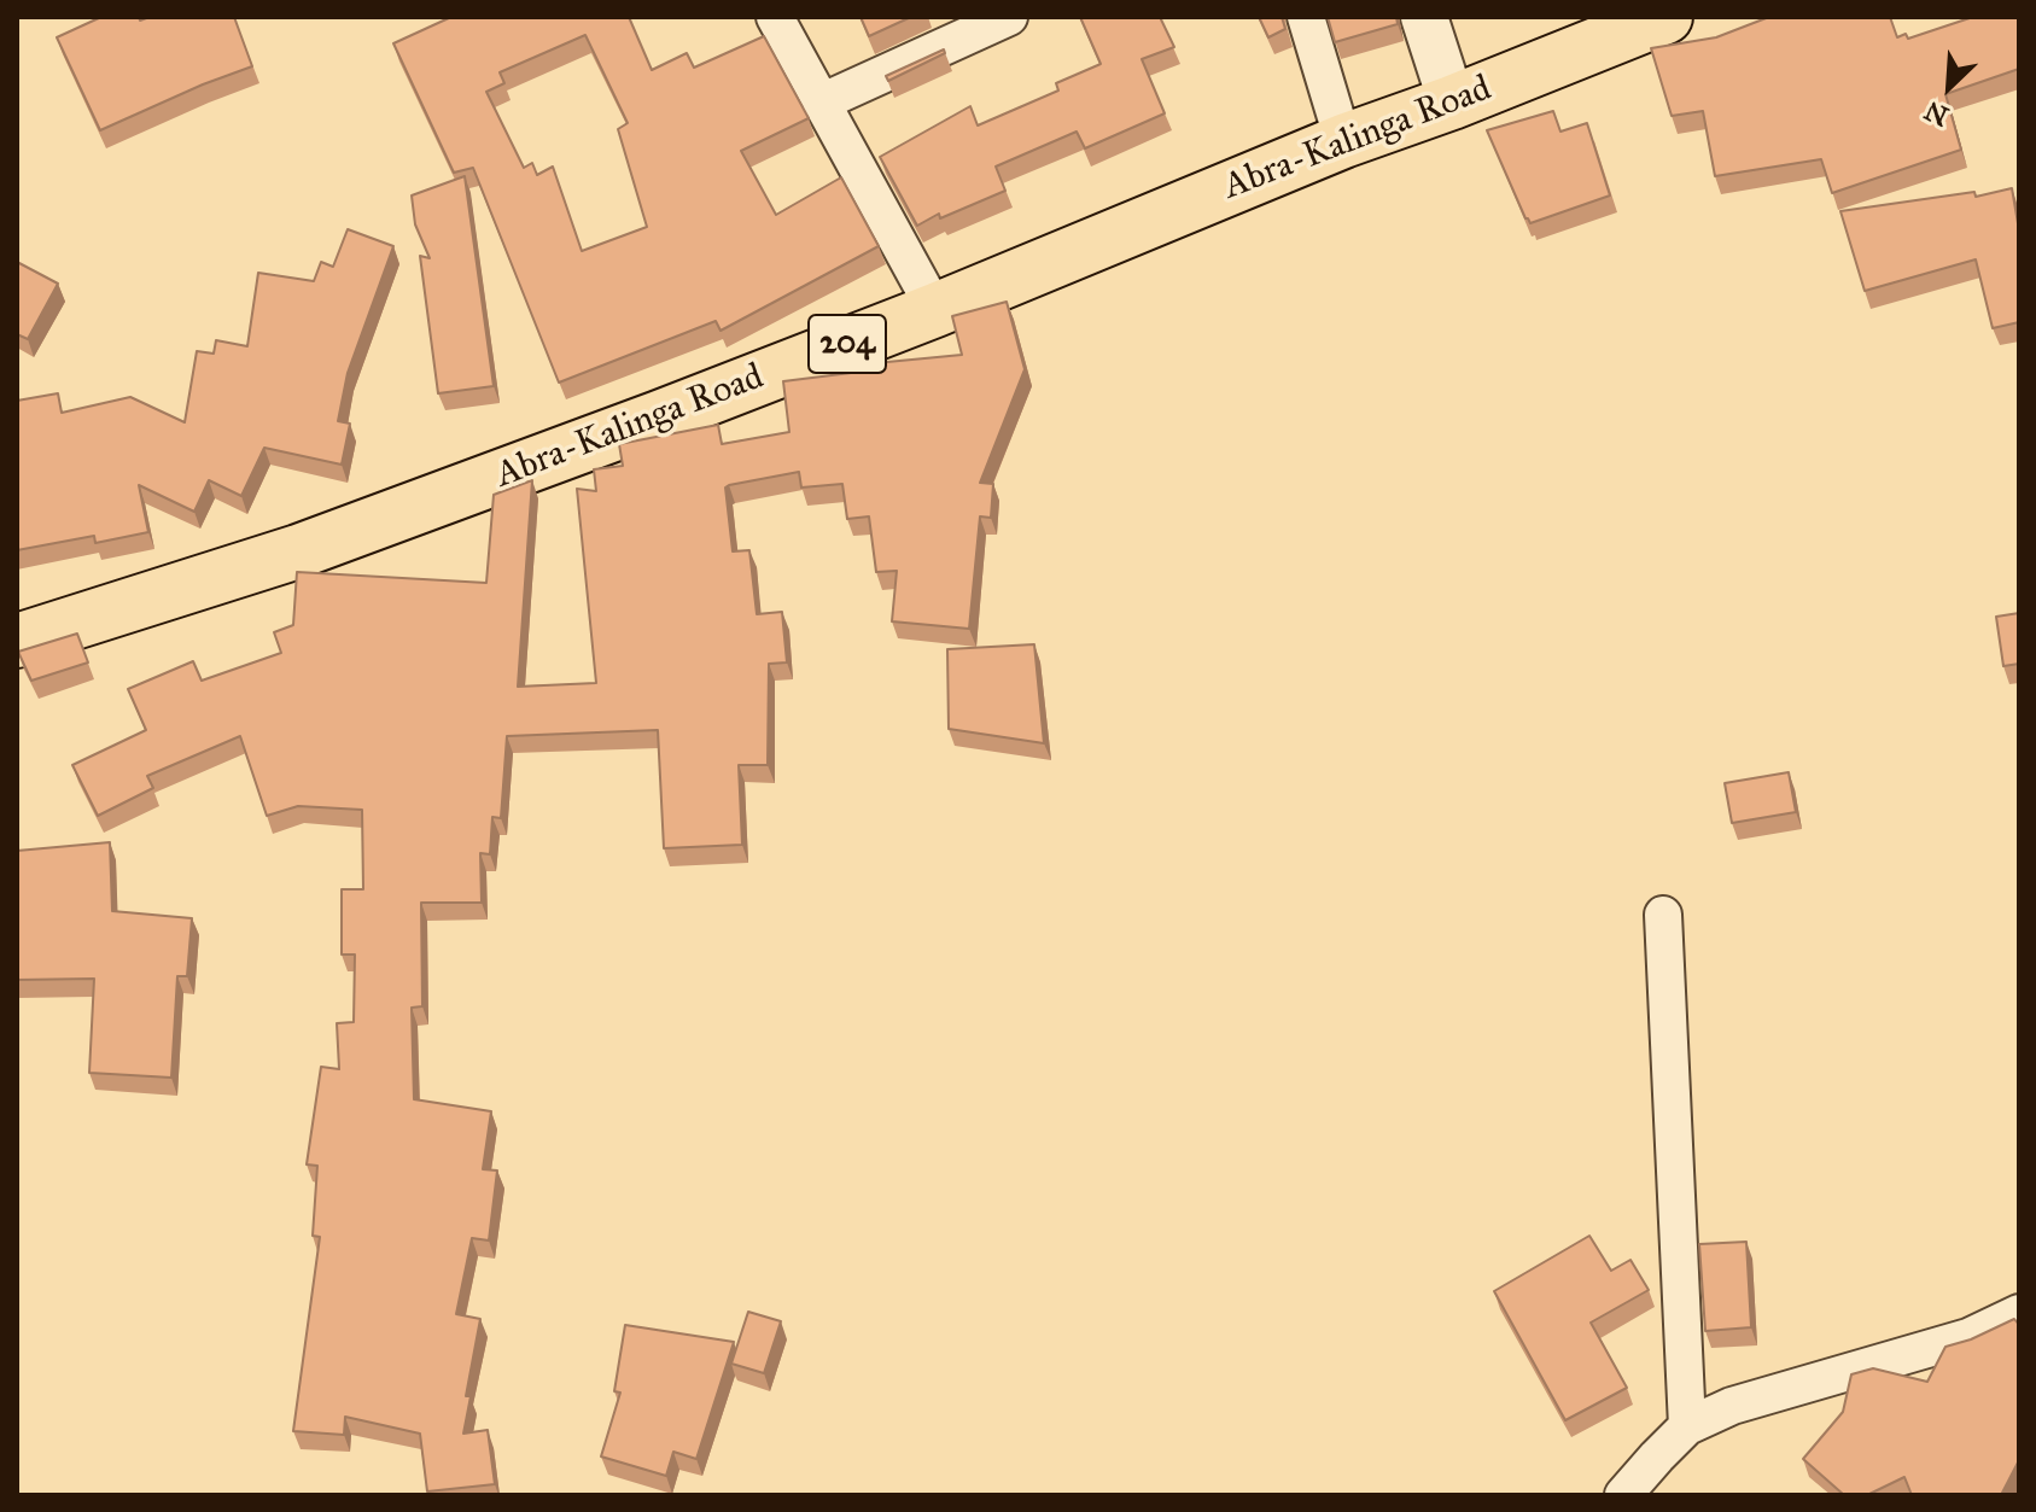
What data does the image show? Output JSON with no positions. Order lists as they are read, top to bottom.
{
  "streets": {
    "main road": ["Abra-Kalinga Road", "204"]
  },
  "north": "bottom left"
}
